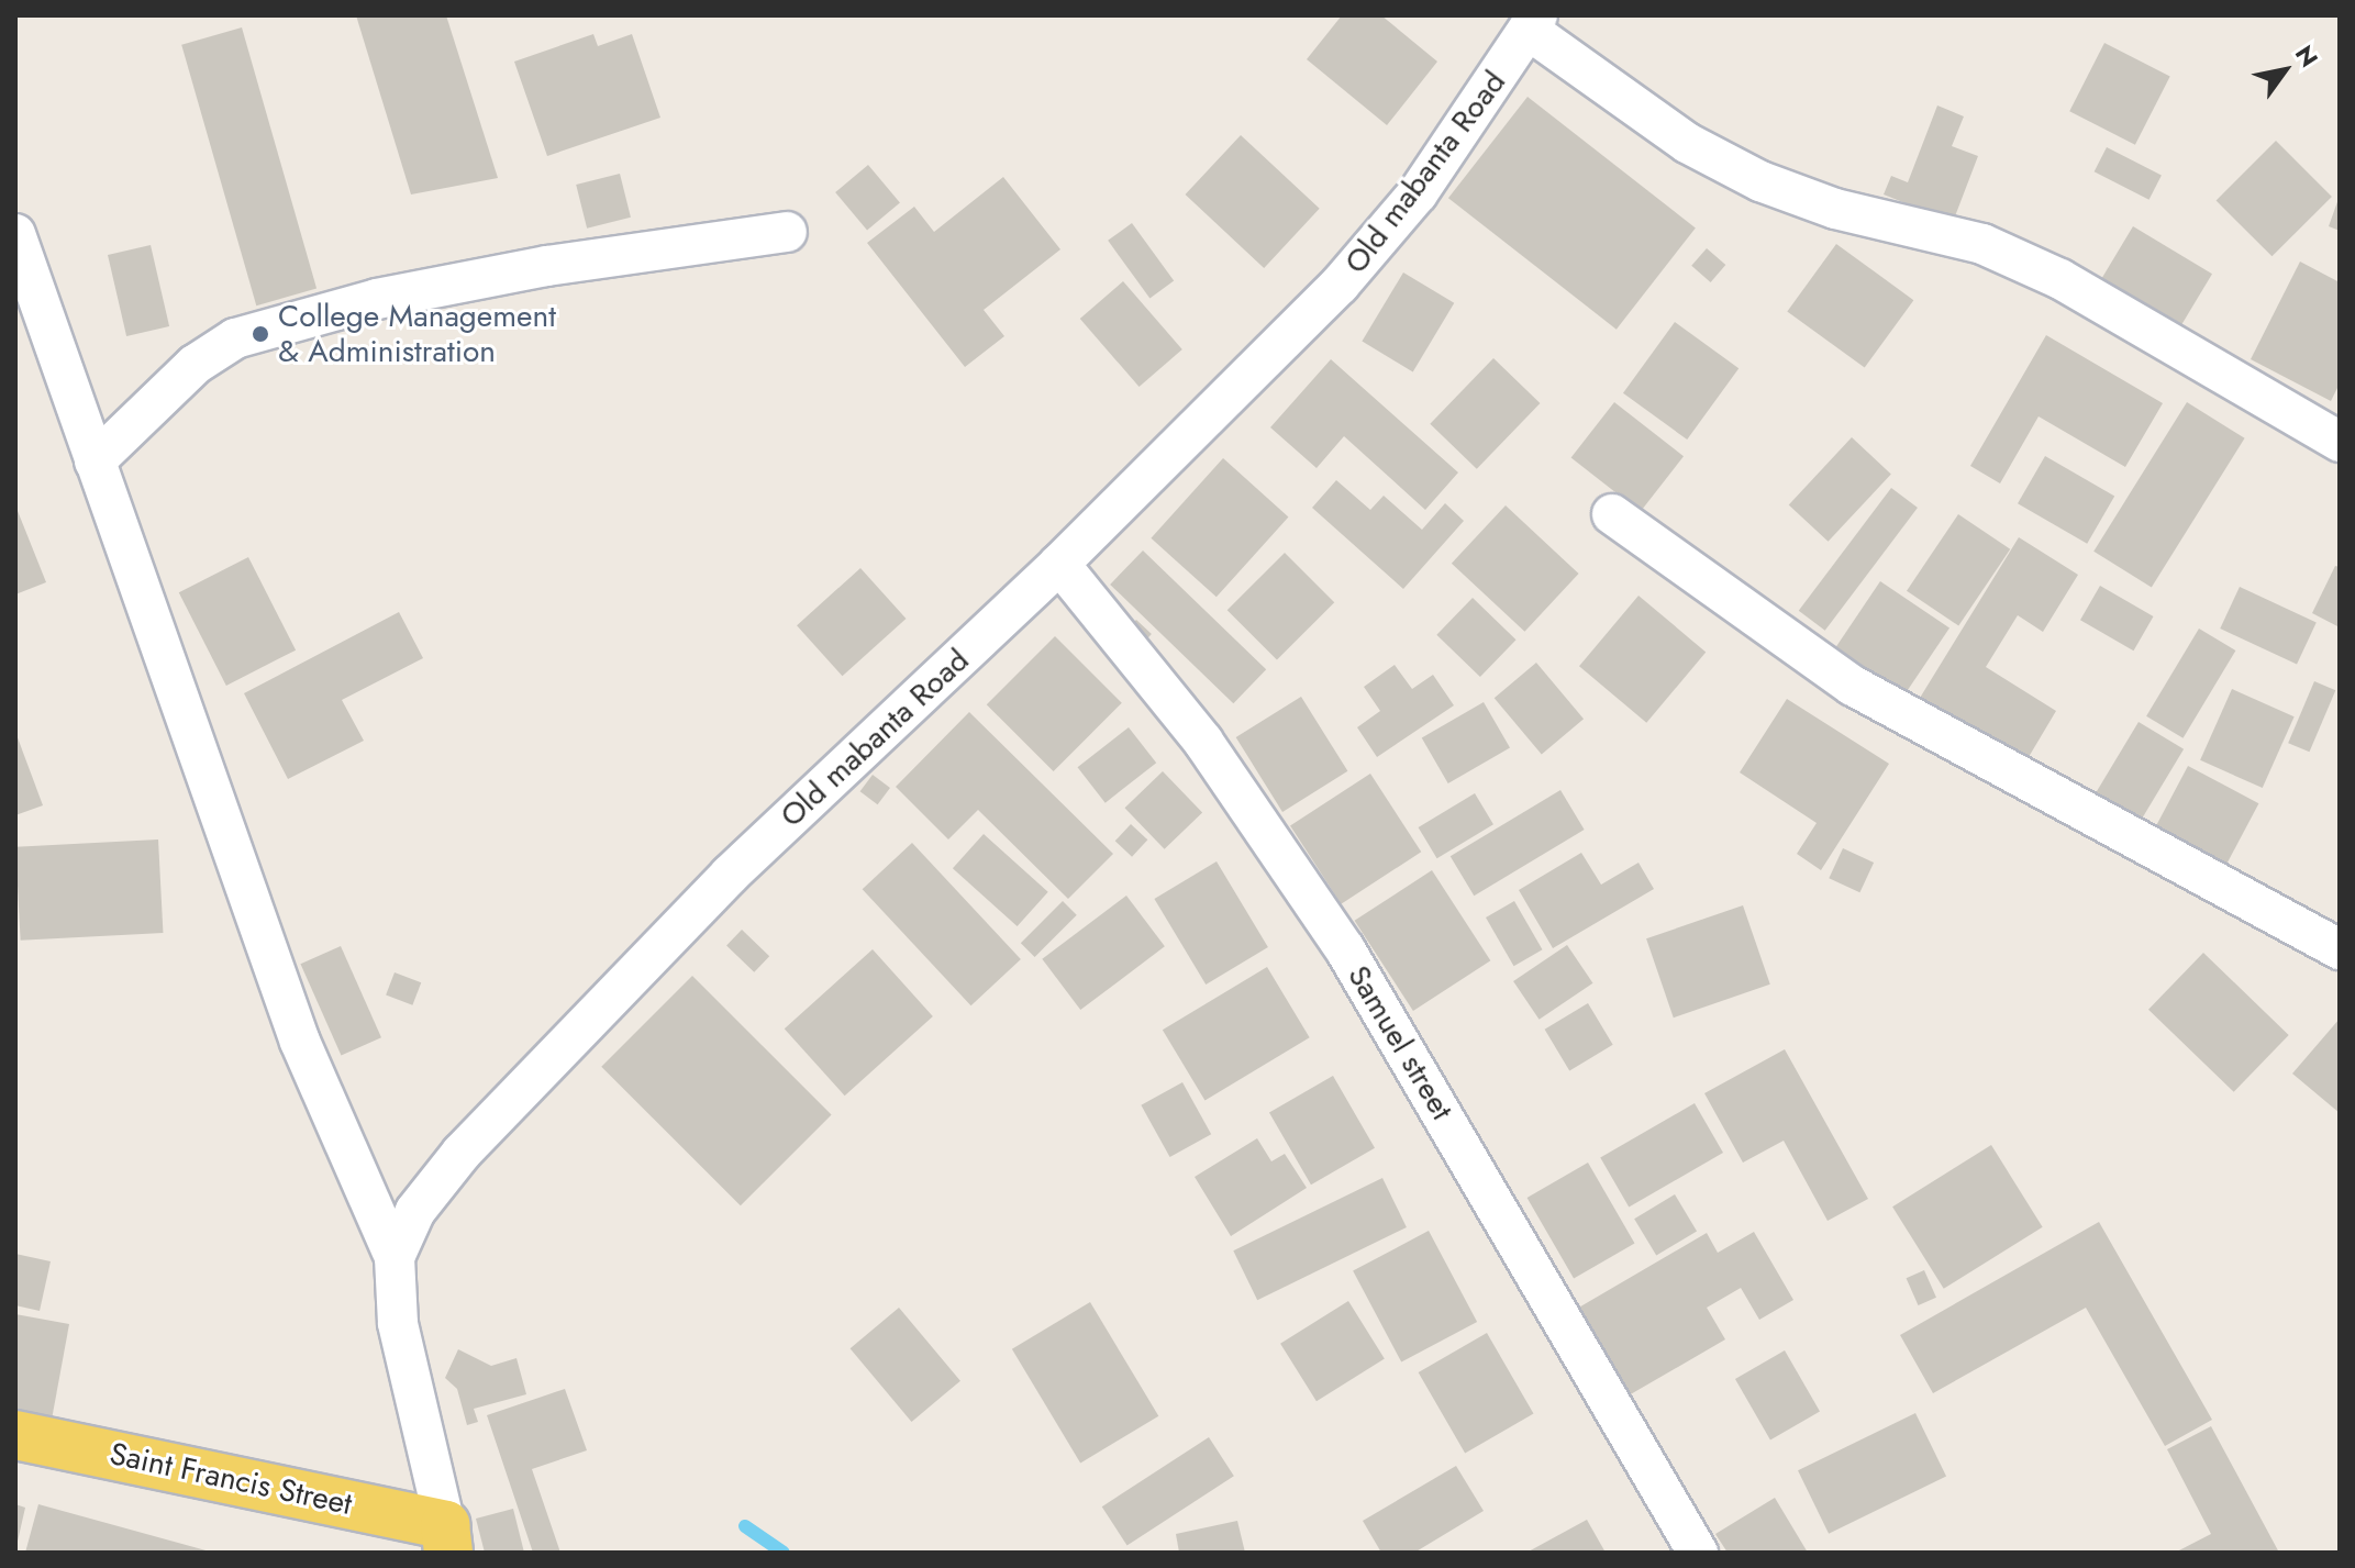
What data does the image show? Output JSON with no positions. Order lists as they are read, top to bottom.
{
  "streets": {
    "main road": ["Saint Francis Street"],
    "street": ["Old mabanta Road", "Samuel street"]
  },
  "crossings": [
    ["Old mabanta Road", "Samuel street"],
    ["Old mabanta Road", "Saint Francis Street"]
  ],
  "places": ["College Management & Administration"],
  "north": "top right"
}
